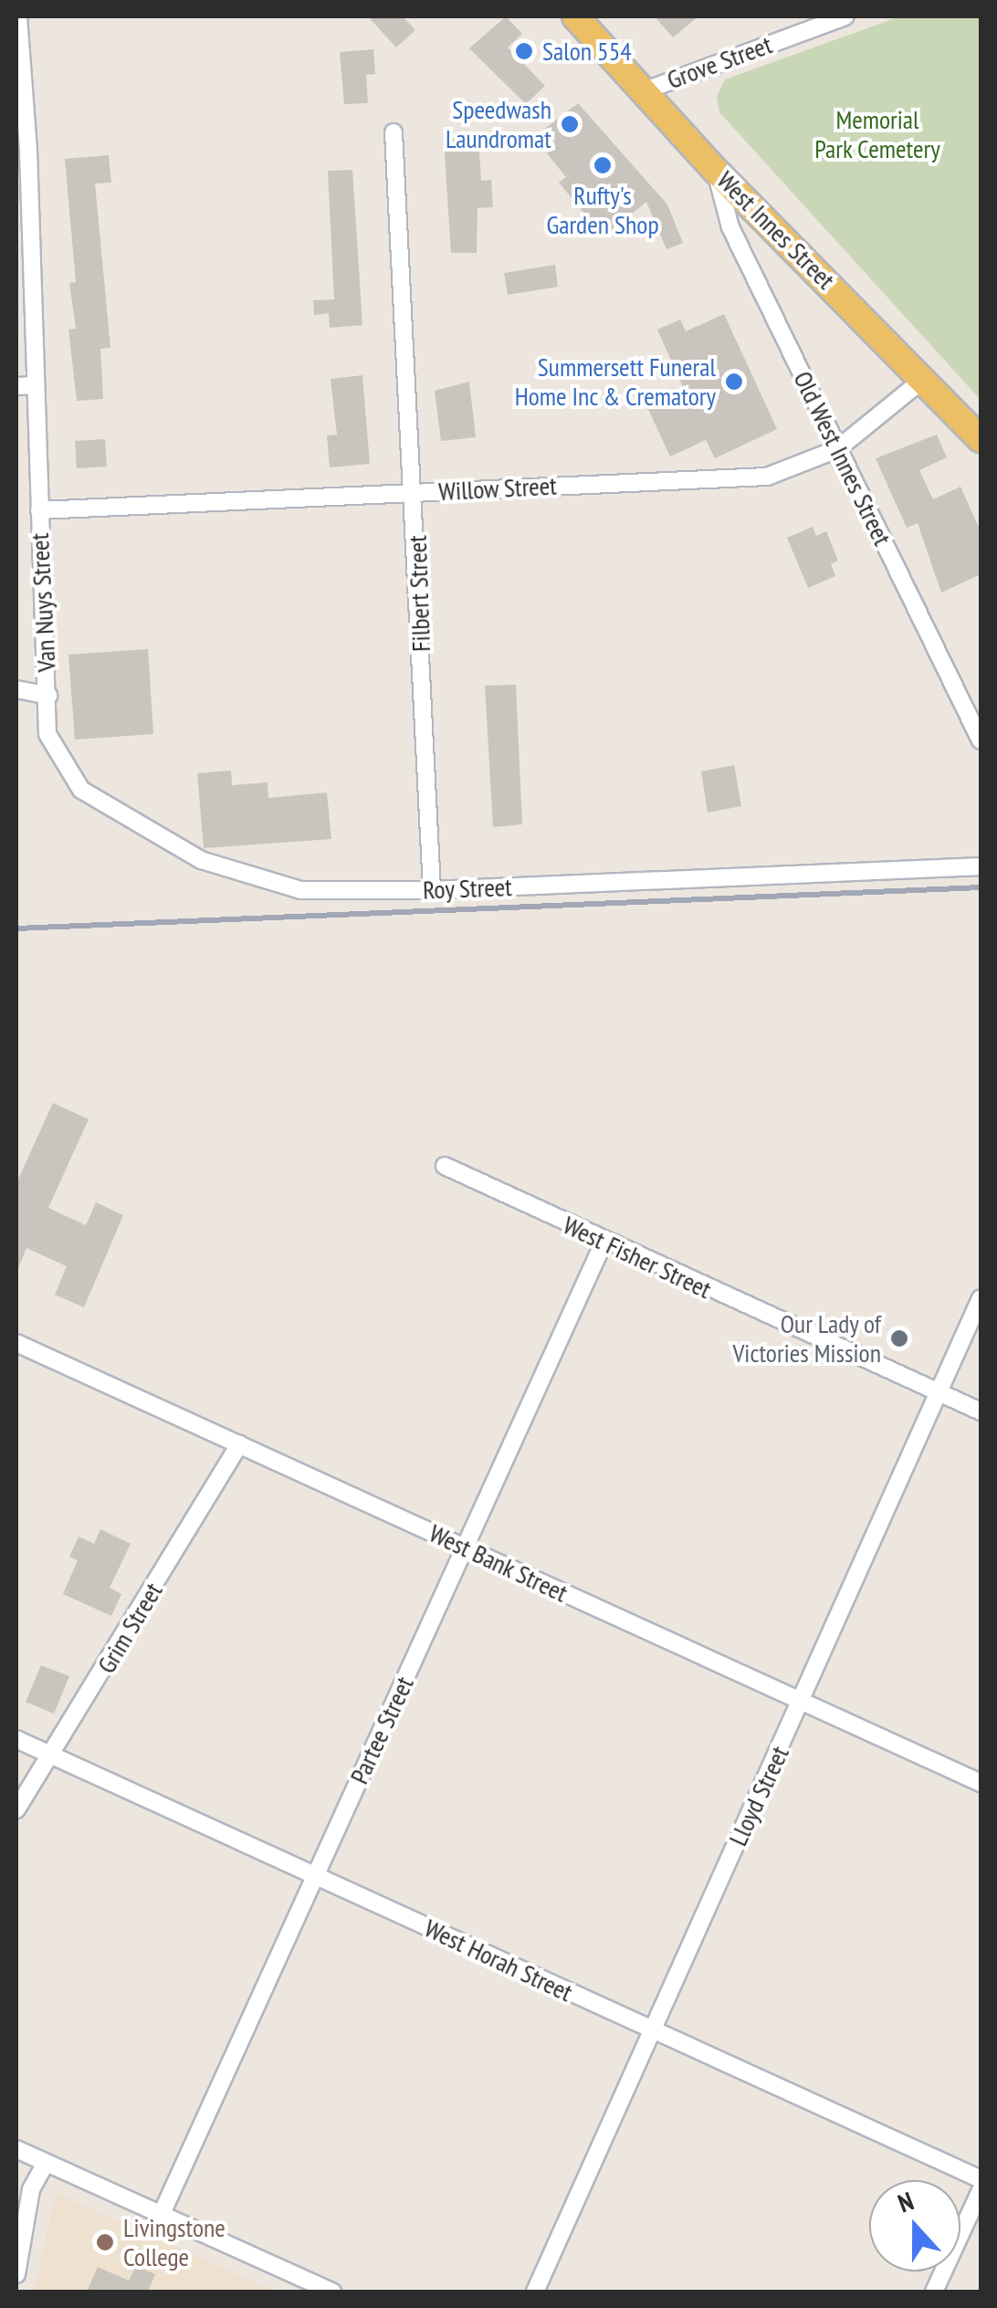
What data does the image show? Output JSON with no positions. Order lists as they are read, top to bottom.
{
  "streets": {
    "main road": ["West Innes Street"],
    "street": [
      "Grove Street",
      "Old West Innes Street",
      "Willow Street",
      "Filbert Street",
      "Van Nuys Street",
      "Roy Street",
      "West Fisher Street",
      "West Bank Street",
      "Grim Street",
      "Partee Street",
      "Lloyd Street",
      "West Horah Street"
    ]
  },
  "crossings": [
    ["Grove Street", "West Innes Street"],
    ["West Innes Street", "Old West Innes Street"],
    ["West Innes Street", "Willow Street"],
    ["Old West Innes Street", "Willow Street"],
    ["Willow Street", "Filbert Street"],
    ["Willow Street", "Van Nuys Street"],
    ["Filbert Street", "Roy Street"],
    ["Van Nuys Street", "Roy Street"],
    ["West Fisher Street", "Partee Street"],
    ["West Fisher Street", "Lloyd Street"],
    ["West Bank Street", "Grim Street"],
    ["West Bank Street", "Partee Street"],
    ["West Bank Street", "Lloyd Street"],
    ["Grim Street", "West Horah Street"],
    ["Partee Street", "West Horah Street"],
    ["Lloyd Street", "West Horah Street"]
  ],
  "parks": ["Memorial Park Cemetery"],
  "places": [
    "Salon 554",
    "Speedwash Laundromat",
    "Rufty's Garden Shop",
    "Summersett Funeral Home Inc & Crematory",
    "Our Lady of Victories Mission",
    "Livingstone College"
  ],
  "north": "top"
}
